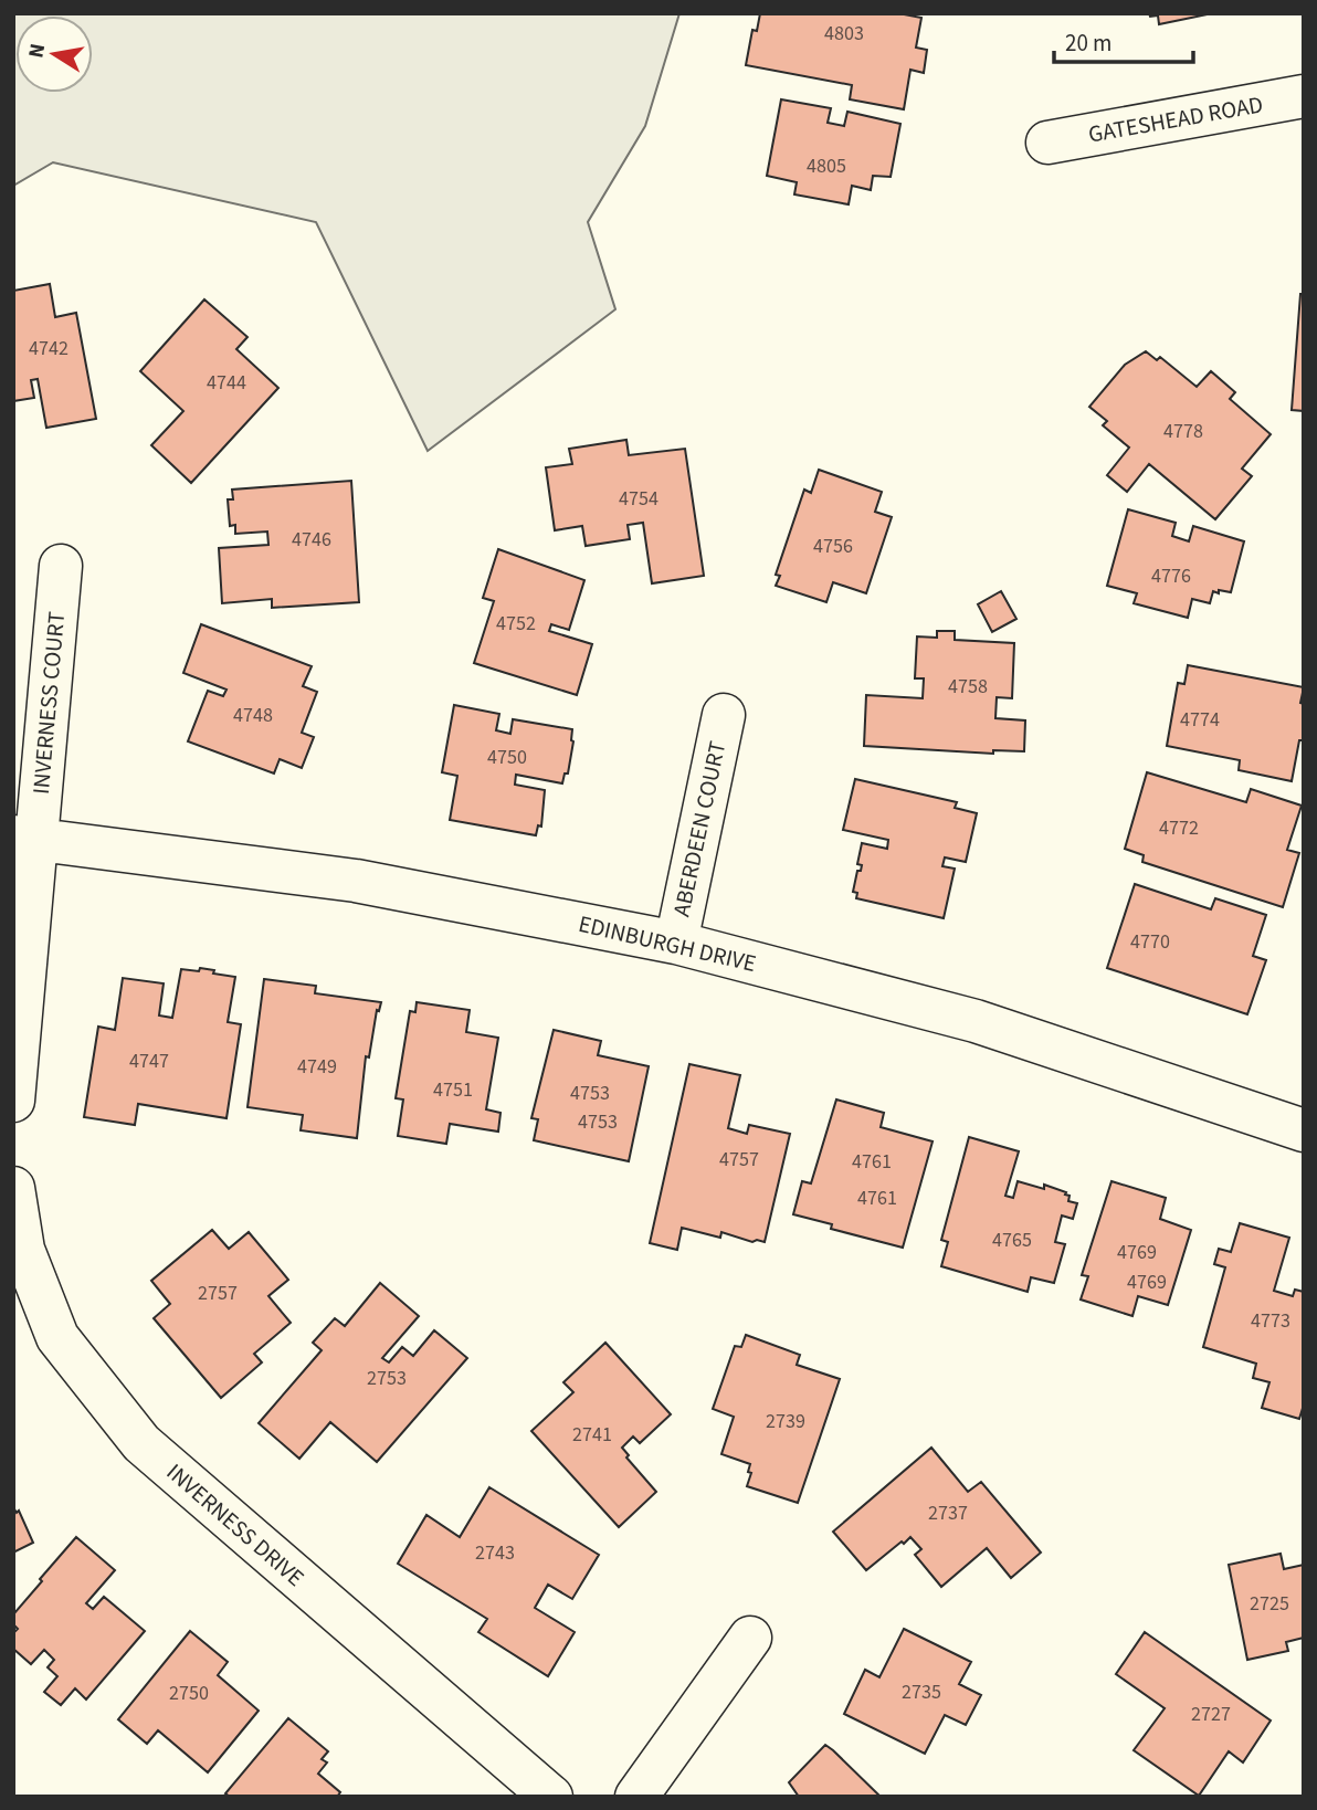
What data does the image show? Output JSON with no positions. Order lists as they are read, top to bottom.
{
  "streets": {
    "street": [
      "GATESHEAD ROAD",
      "INVERNESS COURT",
      "ABERDEEN COURT",
      "EDINBURGH DRIVE",
      "INVERNESS DRIVE"
    ]
  },
  "crossings": [
    ["INVERNESS COURT", "EDINBURGH DRIVE"],
    ["ABERDEEN COURT", "EDINBURGH DRIVE"]
  ],
  "house_numbers": [
    "4803",
    "4805",
    "4742",
    "4744",
    "4778",
    "4754",
    "4746",
    "4756",
    "4776",
    "4752",
    "4758",
    "4748",
    "4774",
    "4750",
    "4772",
    "4770",
    "4747",
    "4749",
    "4751",
    "4753",
    "4753",
    "4757",
    "4761",
    "4761",
    "4765",
    "4769",
    "4769",
    "2757",
    "4773",
    "2753",
    "2739",
    "2741",
    "2737",
    "2743",
    "2725",
    "2735",
    "2750",
    "2727"
  ],
  "scale_bar": "20 m",
  "north": "left"
}
